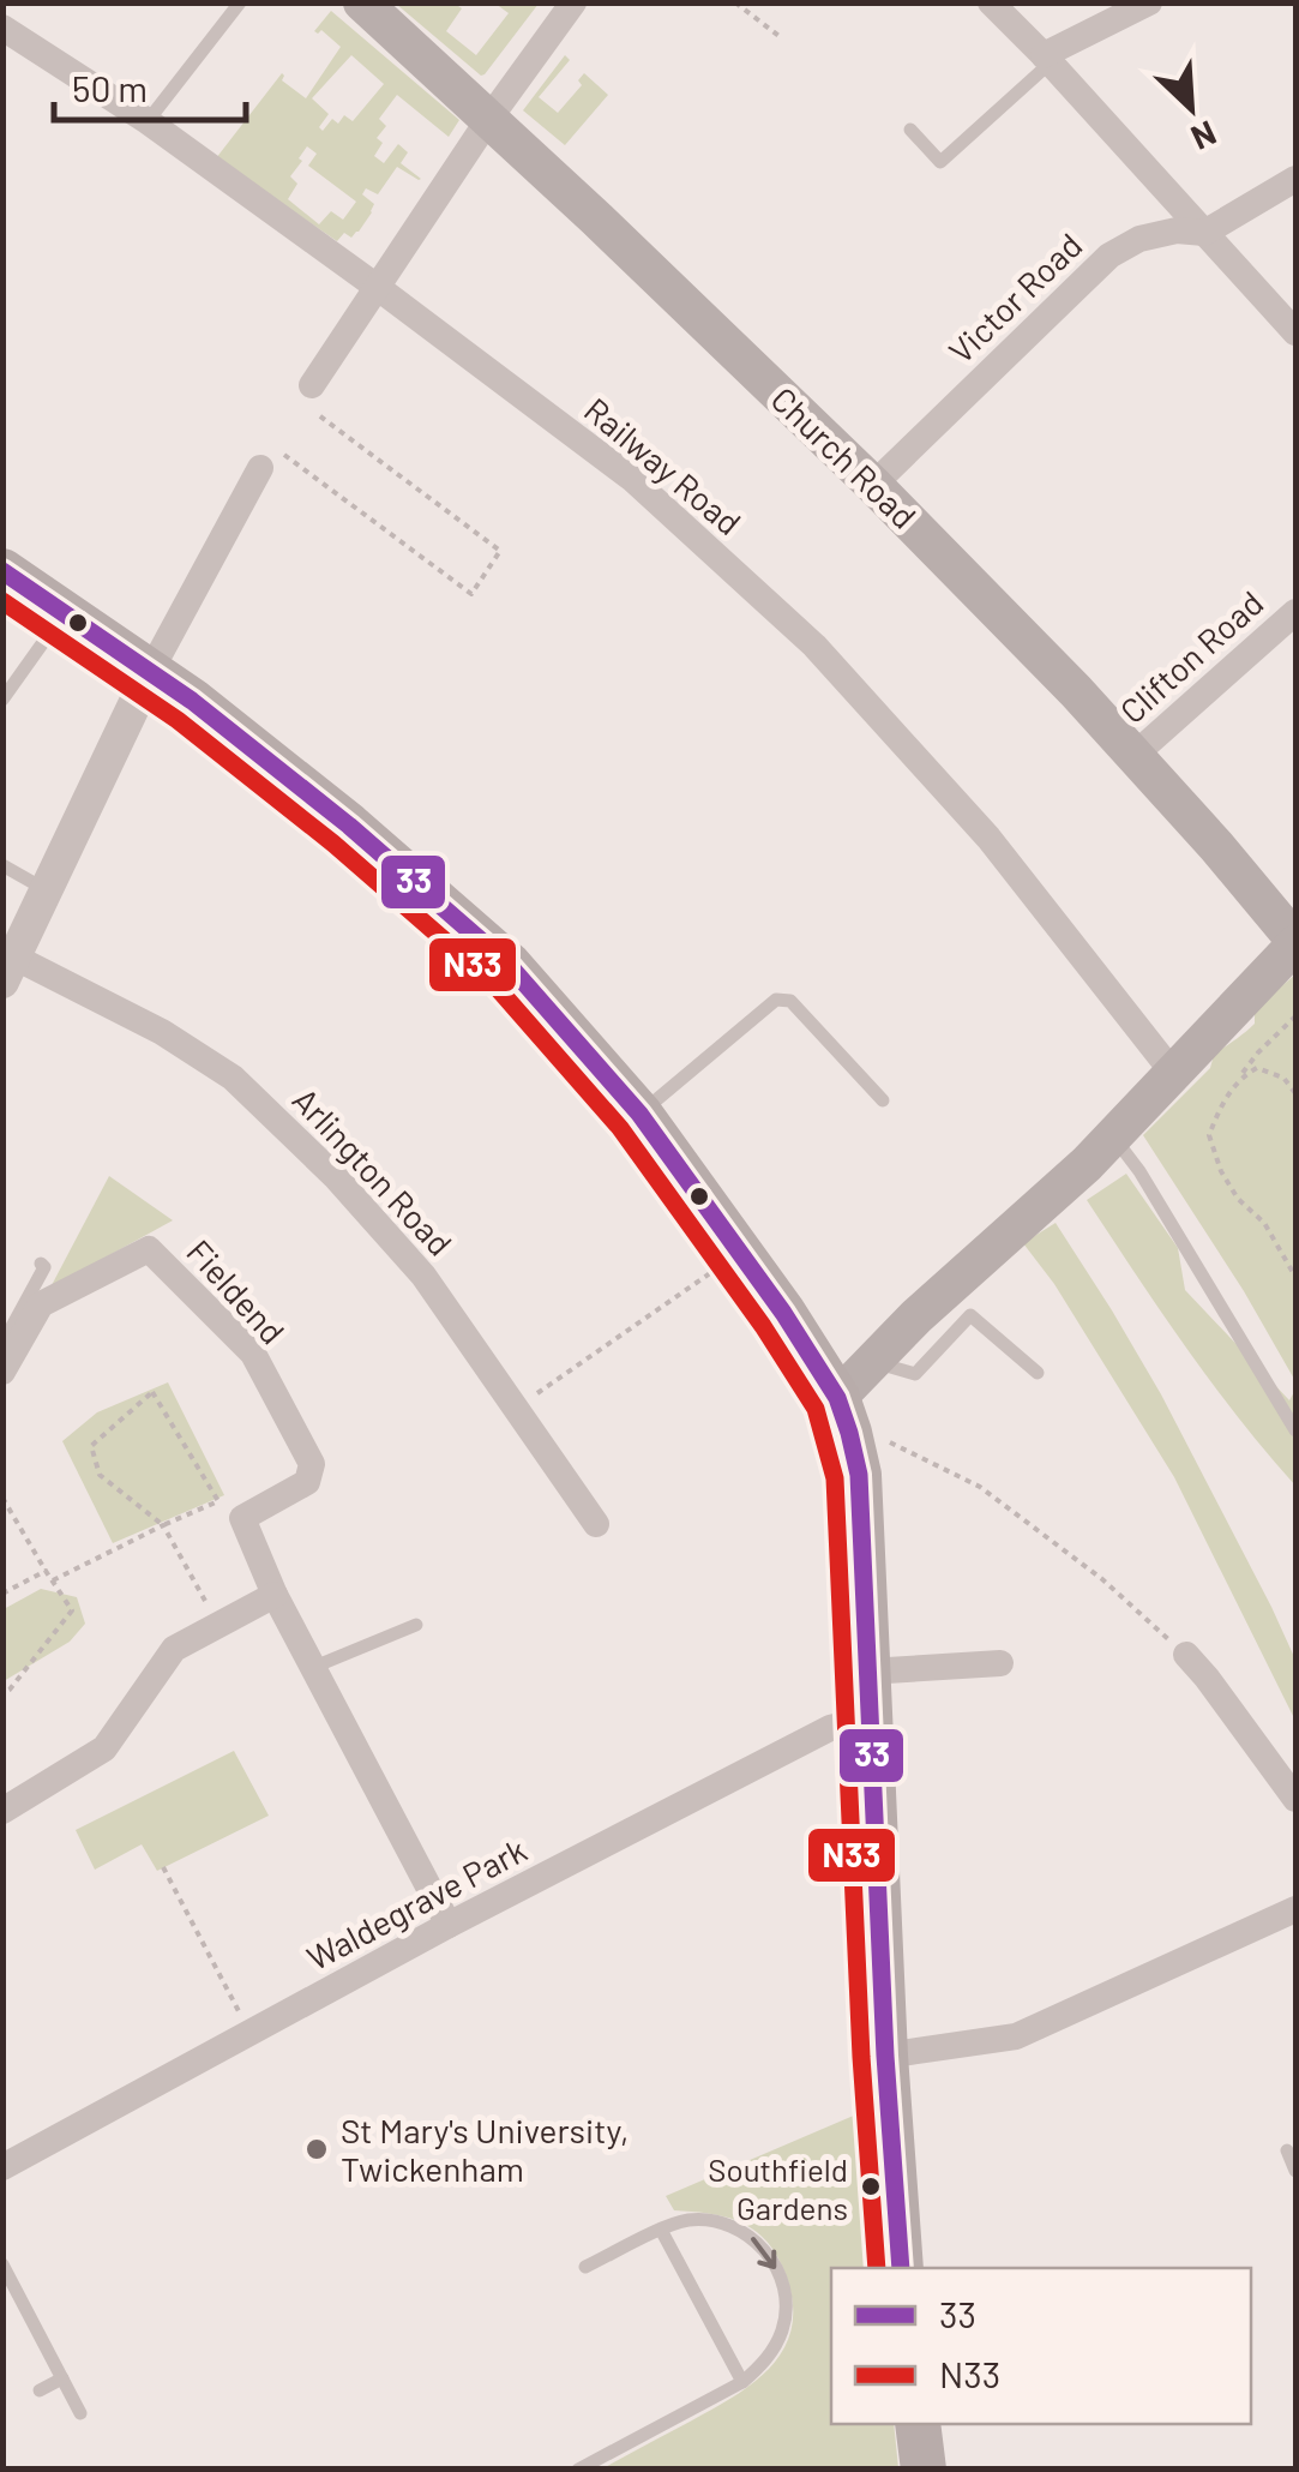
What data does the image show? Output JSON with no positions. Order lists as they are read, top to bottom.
{
  "streets": {
    "main road": ["Church Road"],
    "street": [
      "Victor Road",
      "Railway Road",
      "Clifton Road",
      "Arlington Road",
      "Fieldend",
      "Waldegrave Park"
    ]
  },
  "crossings": [
    ["Victor Road", "Church Road"],
    ["Church Road", "Clifton Road"],
    ["Fieldend", "Waldegrave Park"]
  ],
  "places": ["St Mary's University, Twickenham", "Southfield Gardens"],
  "lines": ["transit line 33", "transit line N33"],
  "legend": ["33", "N33"],
  "scale_bar": "50 m",
  "north": "bottom right"
}
